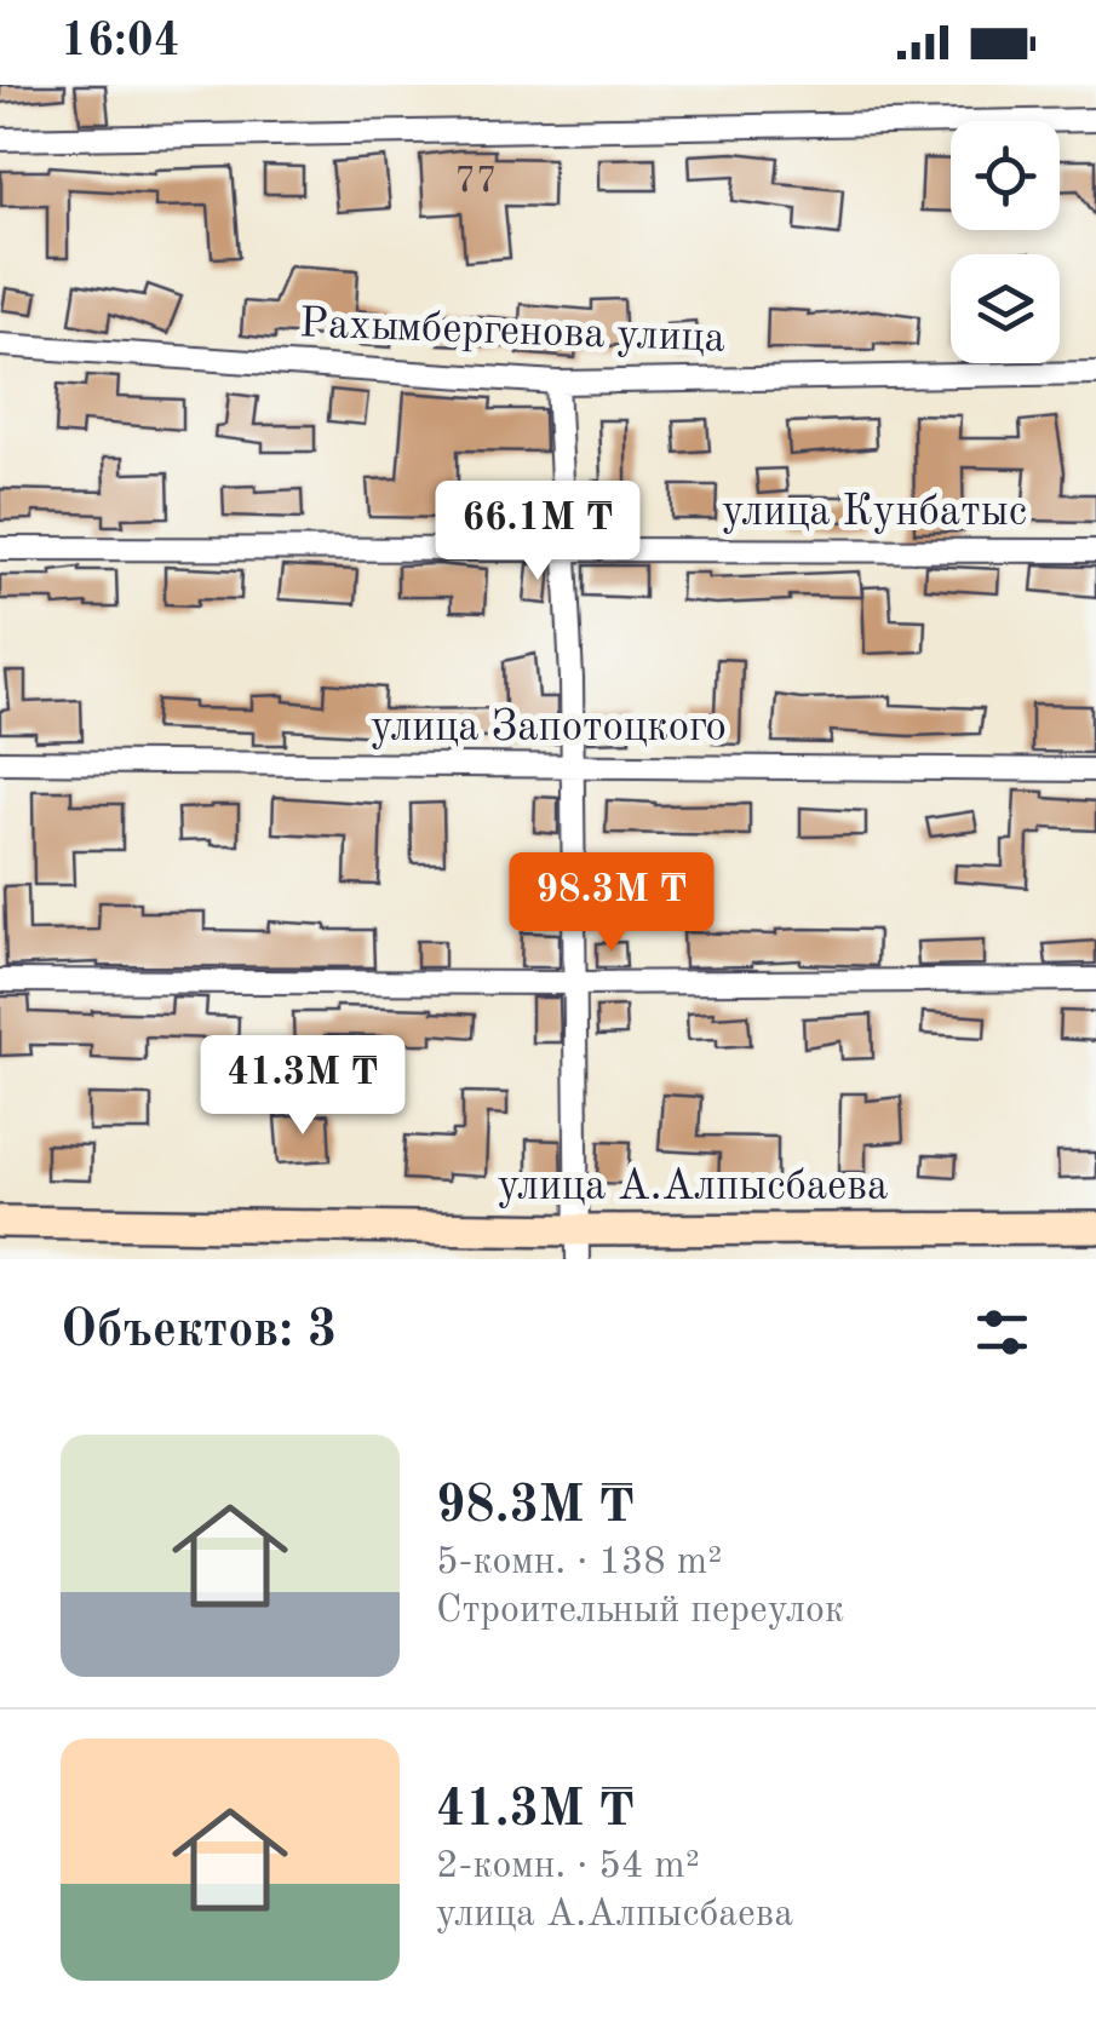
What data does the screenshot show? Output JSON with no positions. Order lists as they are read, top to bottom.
{
  "streets": {
    "street": [
      "Рахымбергенова улица",
      "улица Кунбатыс",
      "улица Запотоцкого",
      "улица А.Алпысбаева"
    ]
  },
  "house_numbers": ["77"],
  "page": {
    "status": "16:04",
    "price": ["66.1M ₸", "98.3M ₸", "41.3M ₸"],
    "heading": "Объектов: 3",
    "list": [
      {
        "name": "98.3M ₸",
        "note": "5-комн. · 138 m² · Строительный переулок"
      },
      {
        "name": "41.3M ₸",
        "note": "2-комн. · 54 m² · улица А.Алпысбаева"
      }
    ]
  }
}
